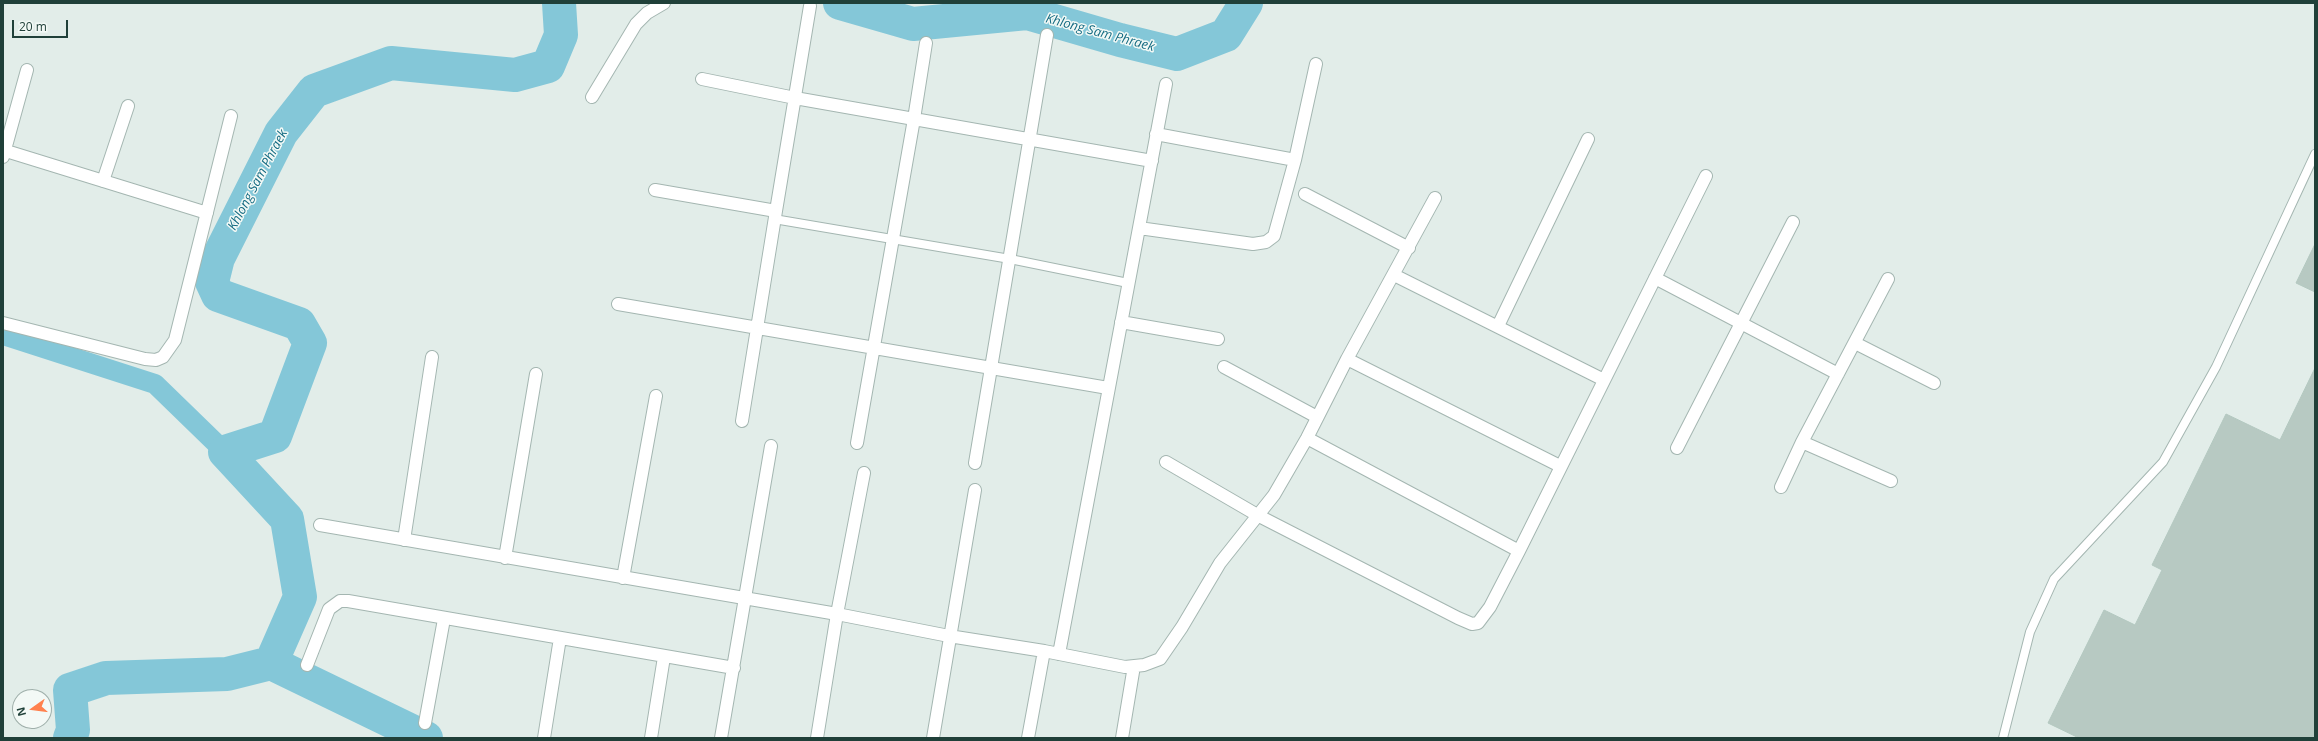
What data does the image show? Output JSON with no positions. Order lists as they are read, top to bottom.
{
  "water": ["Khlong Sam Phraek"],
  "scale_bar": "20 m",
  "north": "left"
}
